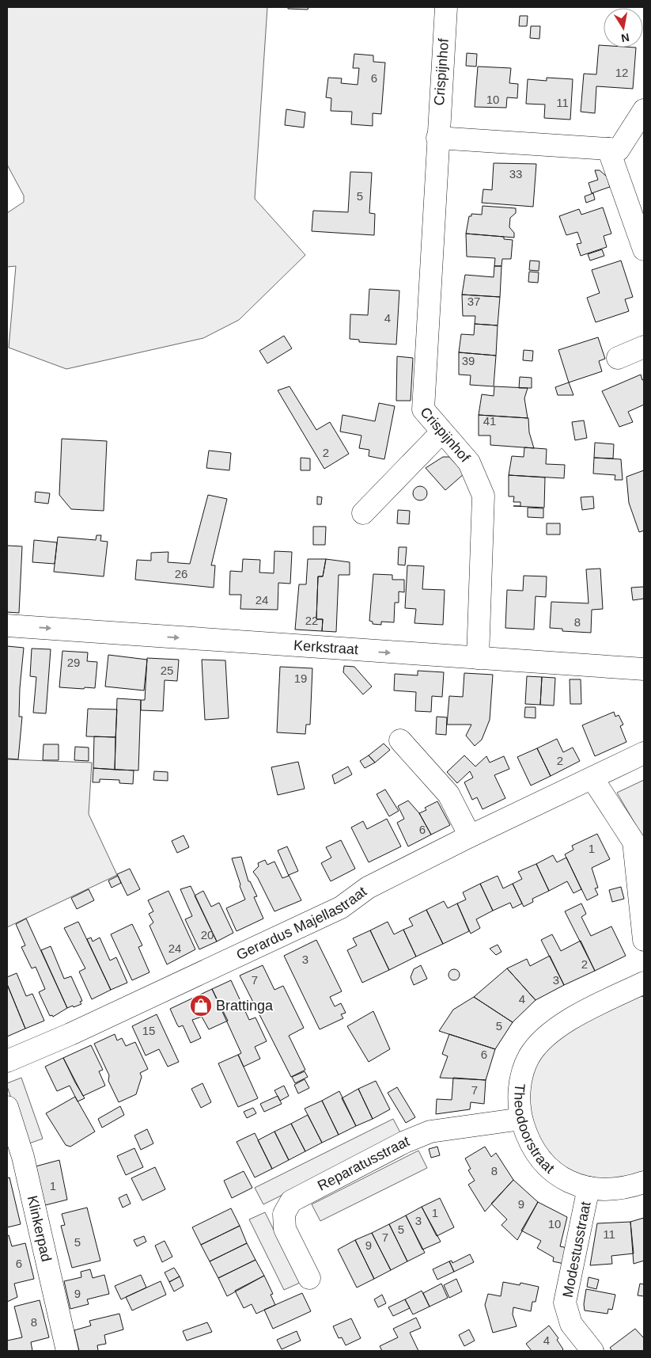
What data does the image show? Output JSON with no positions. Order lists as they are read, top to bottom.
{
  "streets": {
    "street": [
      "Crispijnhof",
      "Kerkstraat",
      "Gerardus Majellastraat",
      "Theodoorstraat",
      "Reparatusstraat",
      "Klinkerpad",
      "Modestusstraat"
    ]
  },
  "crossings": [
    ["Crispijnhof", "Kerkstraat"],
    ["Theodoorstraat", "Reparatusstraat"],
    ["Theodoorstraat", "Modestusstraat"]
  ],
  "one_way": ["Kerkstraat"],
  "places": {
    "shop": ["Brattinga"]
  },
  "house_numbers": [
    "12",
    "6",
    "10",
    "11",
    "33",
    "5",
    "37",
    "4",
    "39",
    "41",
    "2",
    "26",
    "24",
    "22",
    "8",
    "29",
    "25",
    "19",
    "2",
    "6",
    "1",
    "20",
    "24",
    "3",
    "2",
    "7",
    "3",
    "4",
    "5",
    "15",
    "6",
    "7",
    "8",
    "1",
    "9",
    "1",
    "3",
    "10",
    "5",
    "11",
    "7",
    "5",
    "9",
    "6",
    "9",
    "8",
    "4"
  ],
  "north": "bottom"
}
